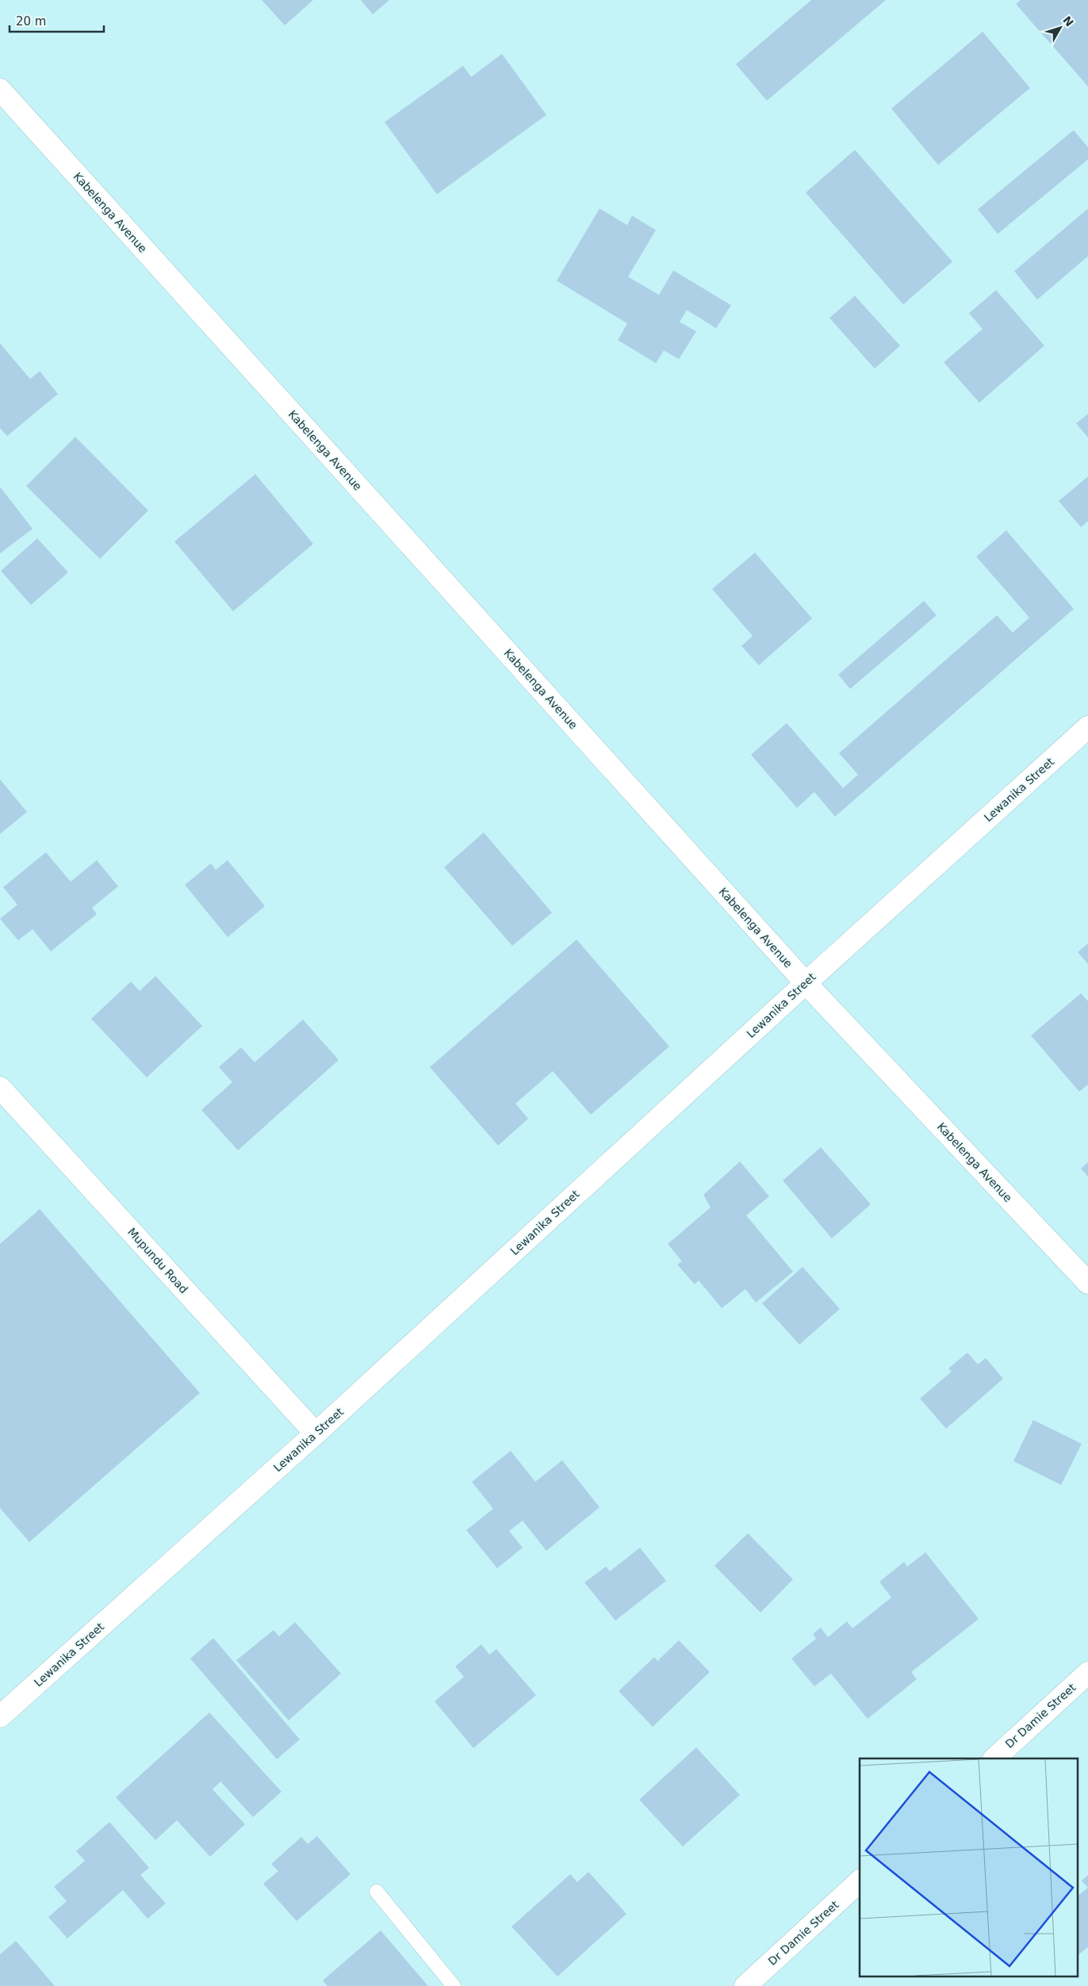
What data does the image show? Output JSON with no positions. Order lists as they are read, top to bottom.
{
  "streets": {
    "street": [
      "Kabelenga Avenue",
      "Lewanika Street",
      "Mupundu Road",
      "Dr Damie Street"
    ]
  },
  "crossings": [
    ["Kabelenga Avenue", "Lewanika Street"],
    ["Lewanika Street", "Mupundu Road"]
  ],
  "scale_bar": "20 m",
  "north": "top right"
}
